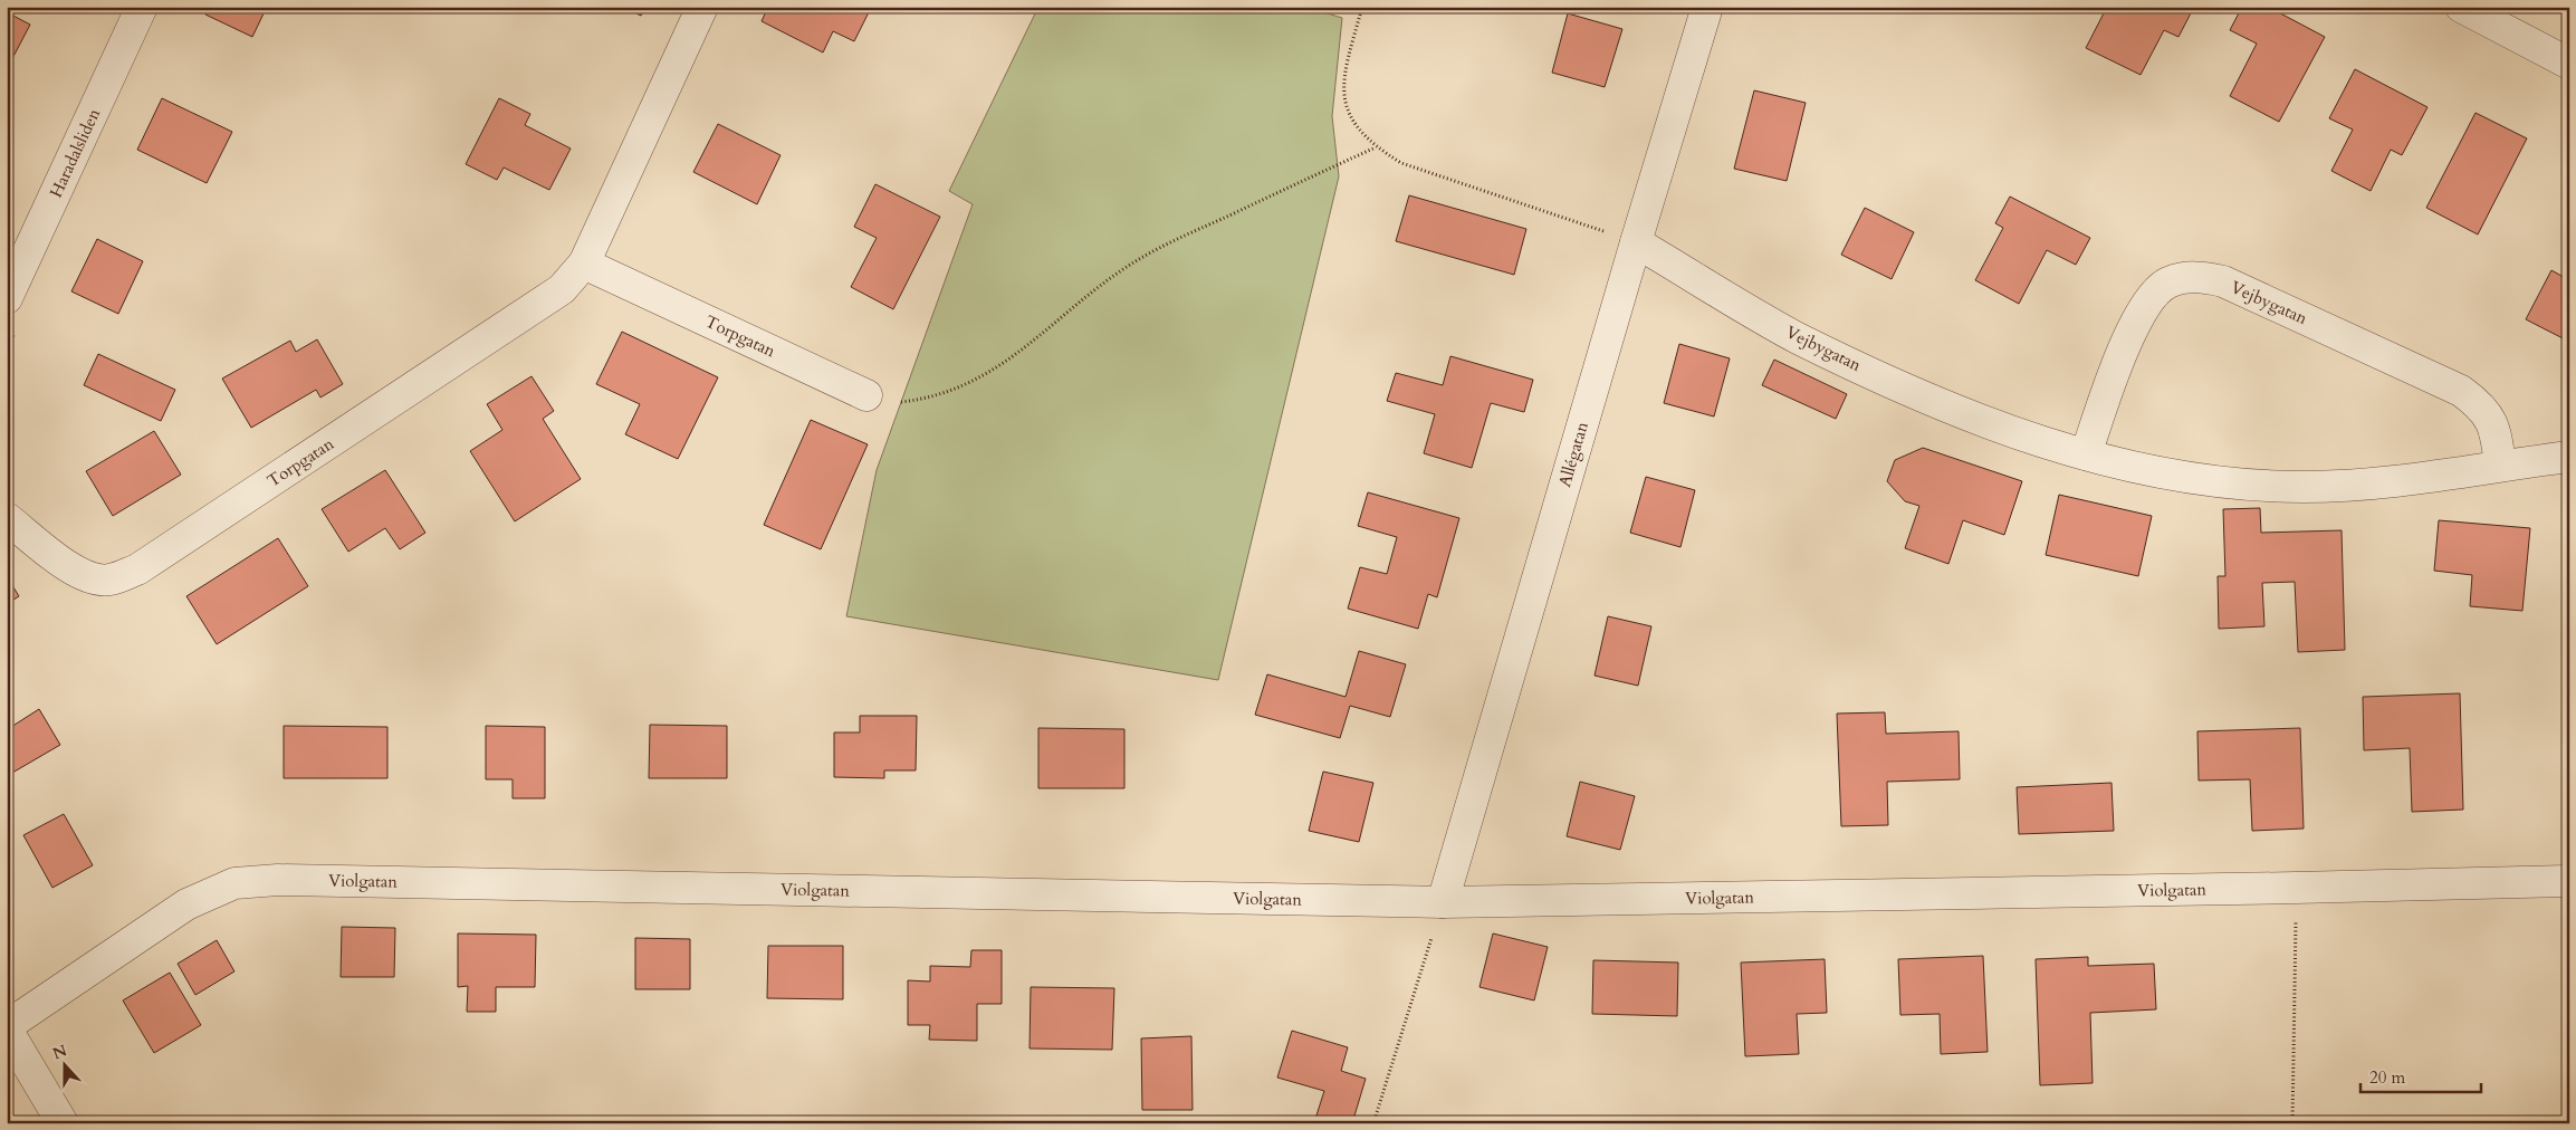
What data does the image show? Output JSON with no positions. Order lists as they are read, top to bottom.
{
  "streets": {
    "street": [
      "Haradalsliden",
      "Vejbygatan",
      "Torpgatan",
      "Allégatan",
      "Violgatan"
    ]
  },
  "crossings": [
    ["Vejbygatan", "Allégatan"],
    ["Allégatan", "Violgatan"]
  ],
  "scale_bar": "20 m",
  "north": "top"
}
